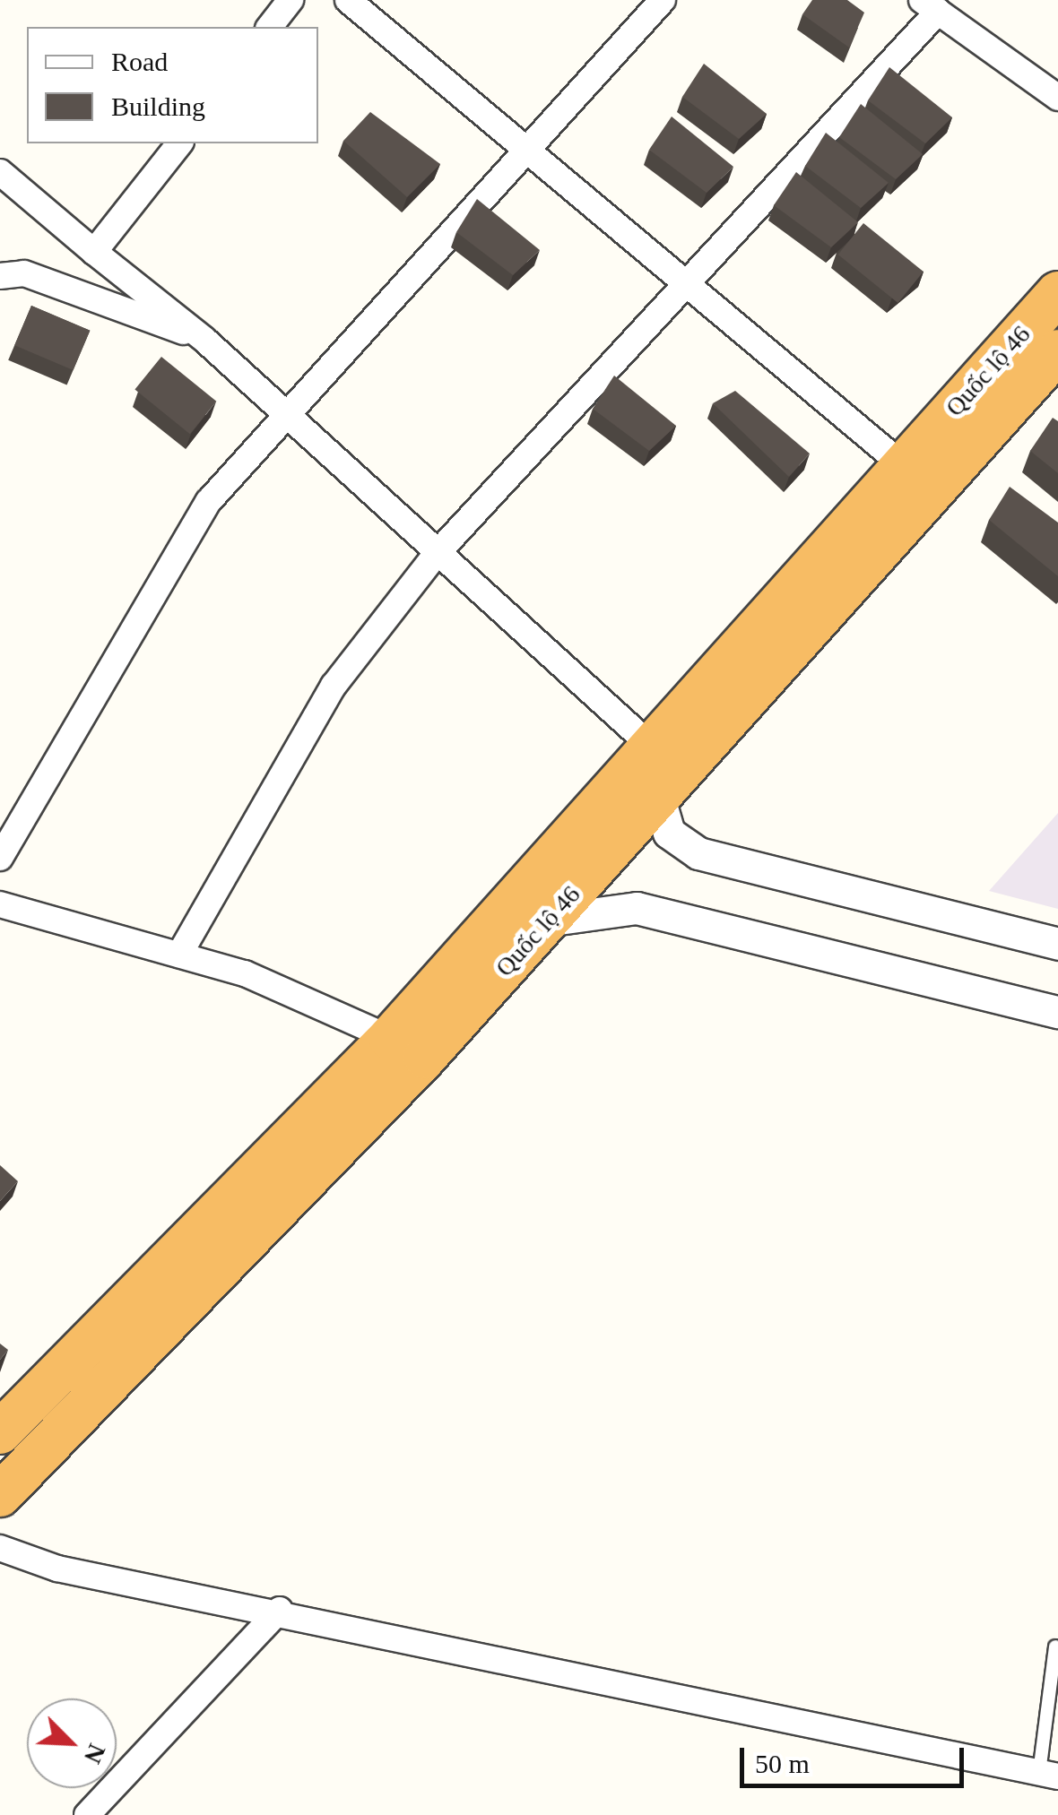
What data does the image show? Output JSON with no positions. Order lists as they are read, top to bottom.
{
  "streets": {
    "highway": ["Quốc lộ 46"]
  },
  "legend": ["Road", "Building"],
  "scale_bar": "50 m",
  "north": "bottom right"
}
